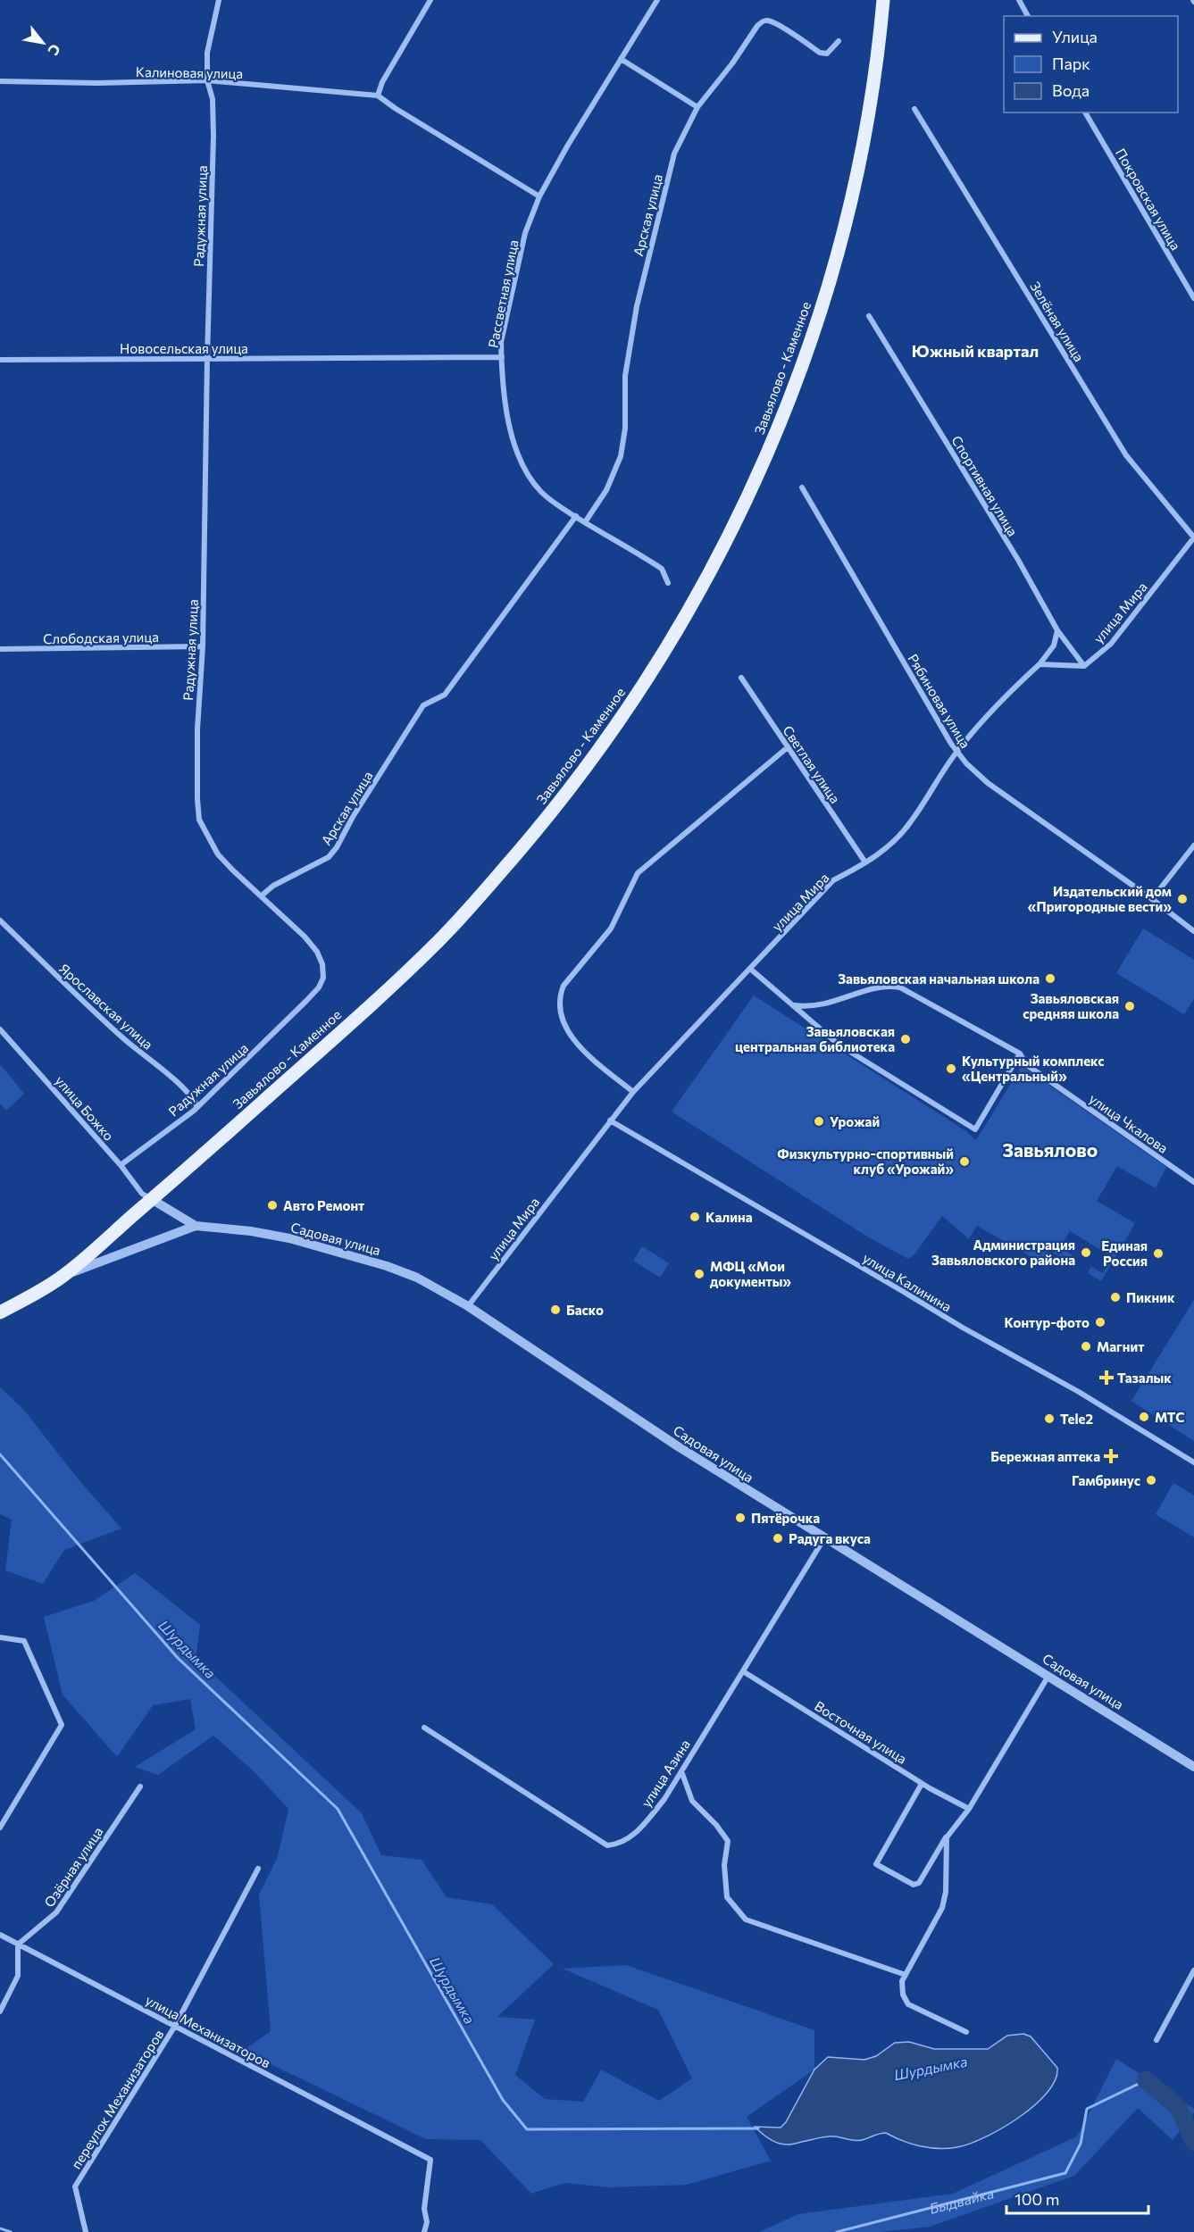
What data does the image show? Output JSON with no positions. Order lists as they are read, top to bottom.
{
  "streets": {
    "main road": ["Завьялово - Каменное"],
    "street": [
      "Калиновая улица",
      "Покровская улица",
      "Арская улица",
      "Радужная улица",
      "Рассветная улица",
      "Зелёная улица",
      "Новосельская улица",
      "Спортивная улица",
      "улица Мира",
      "Слободская улица",
      "Рябиновая улица",
      "Светлая улица",
      "Ярославская улица",
      "улица Божко",
      "улица Чкалова",
      "Садовая улица",
      "улица Калинина",
      "Восточная улица",
      "улица Азина",
      "Озёрная улица",
      "улица Механизаторов",
      "переулок Механизаторов"
    ]
  },
  "crossings": [
    ["Калиновая улица", "Радужная улица"],
    ["Арская улица", "Радужная улица"],
    ["Арская улица", "Рассветная улица"],
    ["Радужная улица", "Новосельская улица"],
    ["Радужная улица", "Слободская улица"],
    ["Радужная улица", "Ярославская улица"],
    ["Радужная улица", "улица Божко"],
    ["Рассветная улица", "Новосельская улица"],
    ["Зелёная улица", "улица Мира"],
    ["Завьялово - Каменное", "улица Божко"],
    ["Спортивная улица", "улица Мира"],
    ["улица Мира", "Рябиновая улица"],
    ["улица Мира", "Светлая улица"],
    ["улица Мира", "Садовая улица"],
    ["улица Мира", "улица Калинина"],
    ["Садовая улица", "улица Азина"],
    ["Восточная улица", "улица Азина"],
    ["Озёрная улица", "улица Механизаторов"],
    ["улица Механизаторов", "переулок Механизаторов"]
  ],
  "districts": ["Южный квартал", "Завьялово"],
  "water": ["Шурдымка", "Быдвайка"],
  "places": {
    "other": [
      "Издательский дом «Пригородные вести»",
      "Завьяловская начальная школа",
      "Завьяловская средняя школа",
      "Завьяловская центральная библиотека",
      "Культурный комплекс «Центральный»",
      "Урожай",
      "Физкультурно-спортивный клуб «Урожай»",
      "Авто Ремонт",
      "Калина",
      "Администрация Завьяловского района",
      "Единая Россия",
      "МФЦ «Мои документы»",
      "Пикник",
      "Баско",
      "Контур-фото",
      "Магнит",
      "МТС",
      "Tele2",
      "Гамбринус",
      "Пятёрочка",
      "Радуга вкуса"
    ],
    "health": ["Тазалык", "Бережная аптека"]
  },
  "legend": ["Улица", "Парк", "Вода"],
  "scale_bar": "100 m",
  "north": "bottom right"
}
